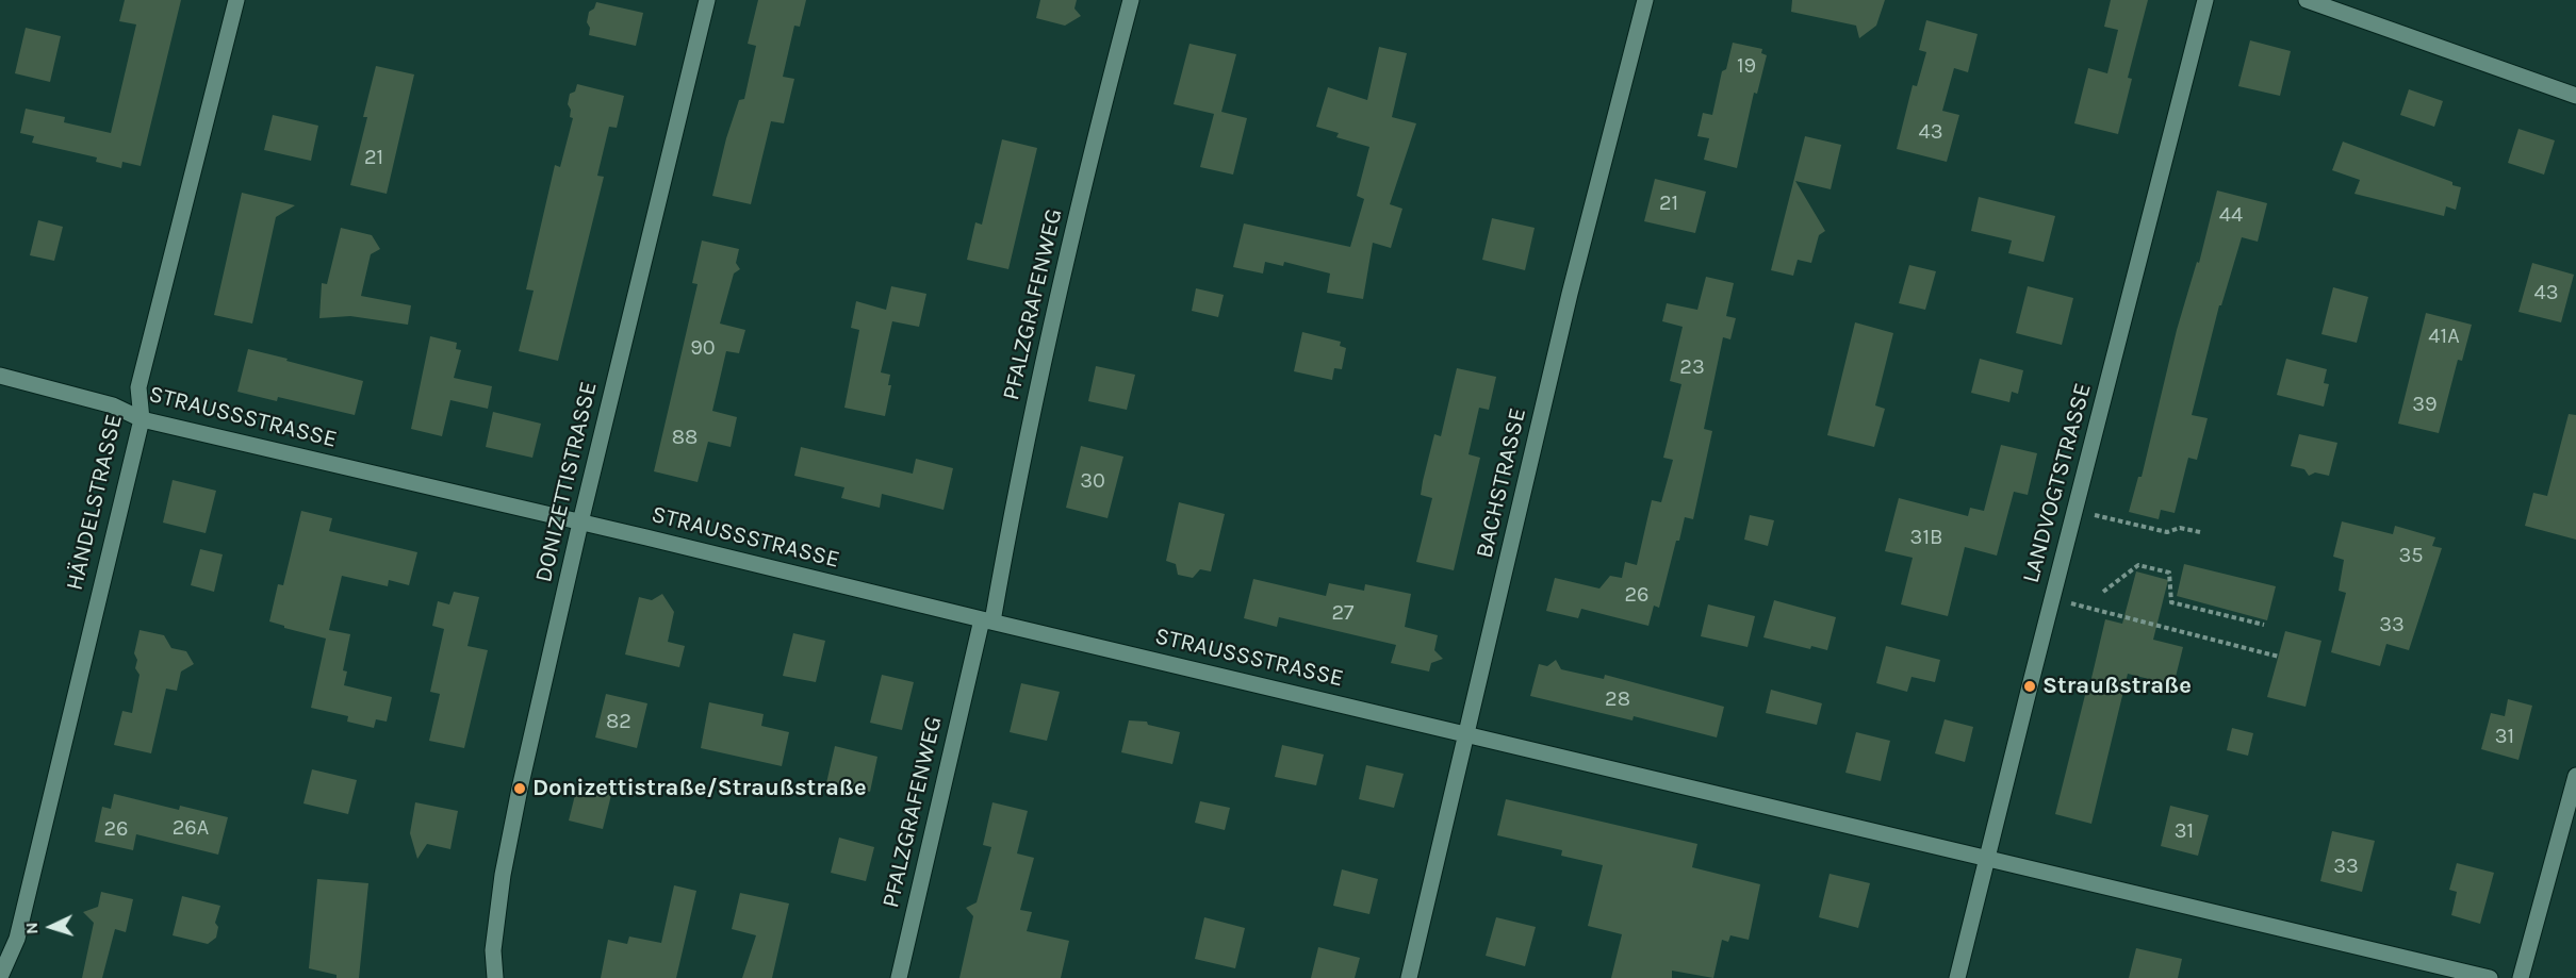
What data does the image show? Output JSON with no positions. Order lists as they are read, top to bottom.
{
  "streets": {
    "street": [
      "PFALZGRAFENWEG",
      "STRAUSSSTRASSE",
      "DONIZETTISTRASSE",
      "BACHSTRASSE",
      "LANDVOGTSTRASSE",
      "HÄNDELSTRASSE"
    ]
  },
  "crossings": [
    ["PFALZGRAFENWEG", "STRAUSSSTRASSE"],
    ["STRAUSSSTRASSE", "DONIZETTISTRASSE"],
    ["STRAUSSSTRASSE", "BACHSTRASSE"],
    ["STRAUSSSTRASSE", "LANDVOGTSTRASSE"],
    ["STRAUSSSTRASSE", "HÄNDELSTRASSE"]
  ],
  "places": ["Straußstraße", "Donizettistraße/Straußstraße"],
  "house_numbers": [
    "19",
    "43",
    "21",
    "21",
    "44",
    "43",
    "41A",
    "90",
    "23",
    "39",
    "88",
    "30",
    "31B",
    "35",
    "26",
    "27",
    "33",
    "28",
    "82",
    "31",
    "26A",
    "26",
    "31",
    "33"
  ],
  "north": "left"
}
